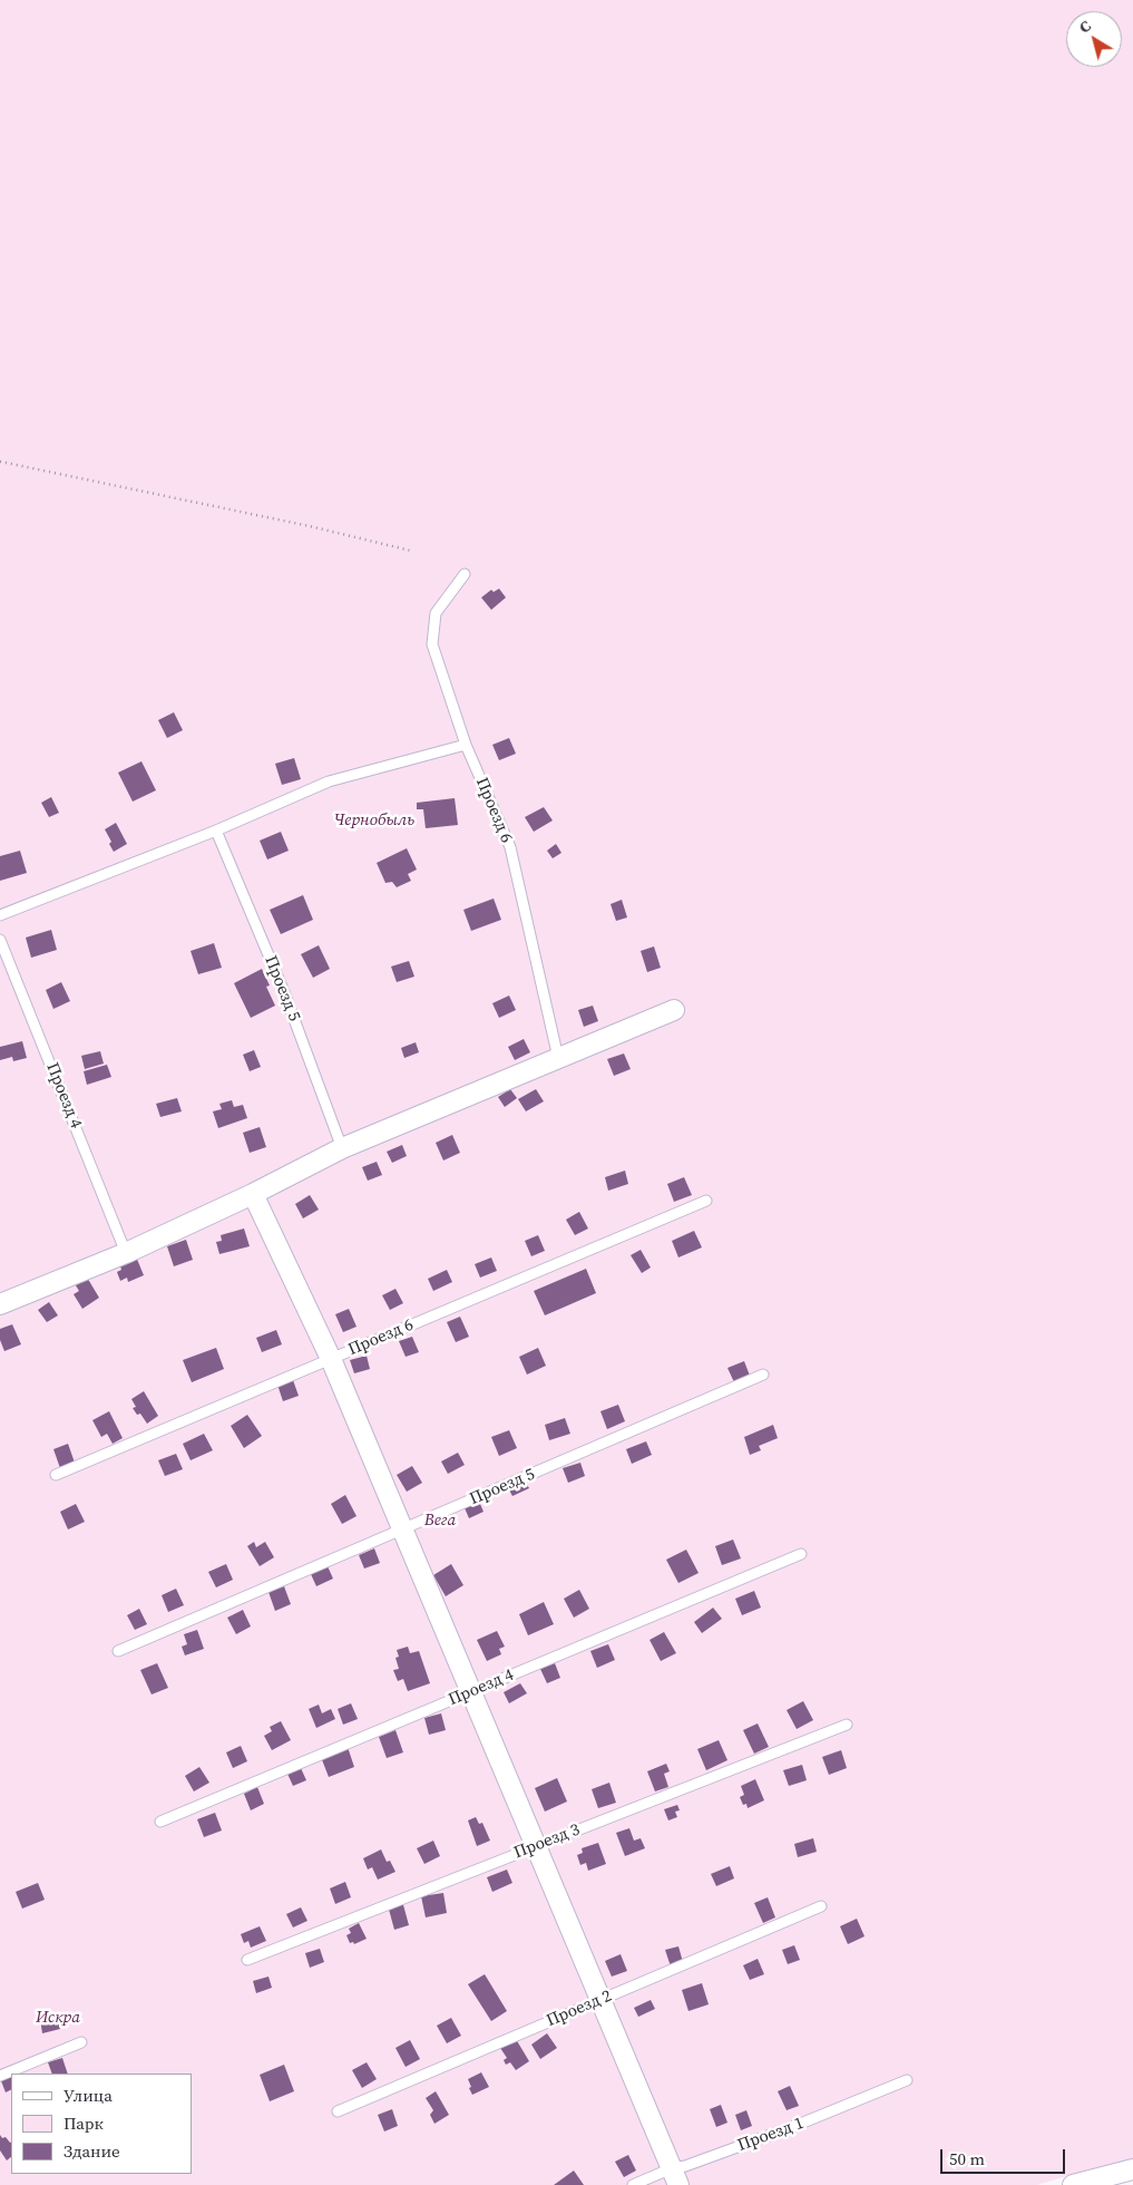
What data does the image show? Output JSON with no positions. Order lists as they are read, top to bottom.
{
  "streets": {
    "lane": [
      "Проезд 6",
      "Проезд 5",
      "Проезд 4",
      "Проезд 3",
      "Проезд 2",
      "Проезд 1"
    ]
  },
  "parks": ["Чернобыль", "Вега", "Искра"],
  "legend": ["Улица", "Парк", "Здание"],
  "scale_bar": "50 m",
  "north": "top left"
}
